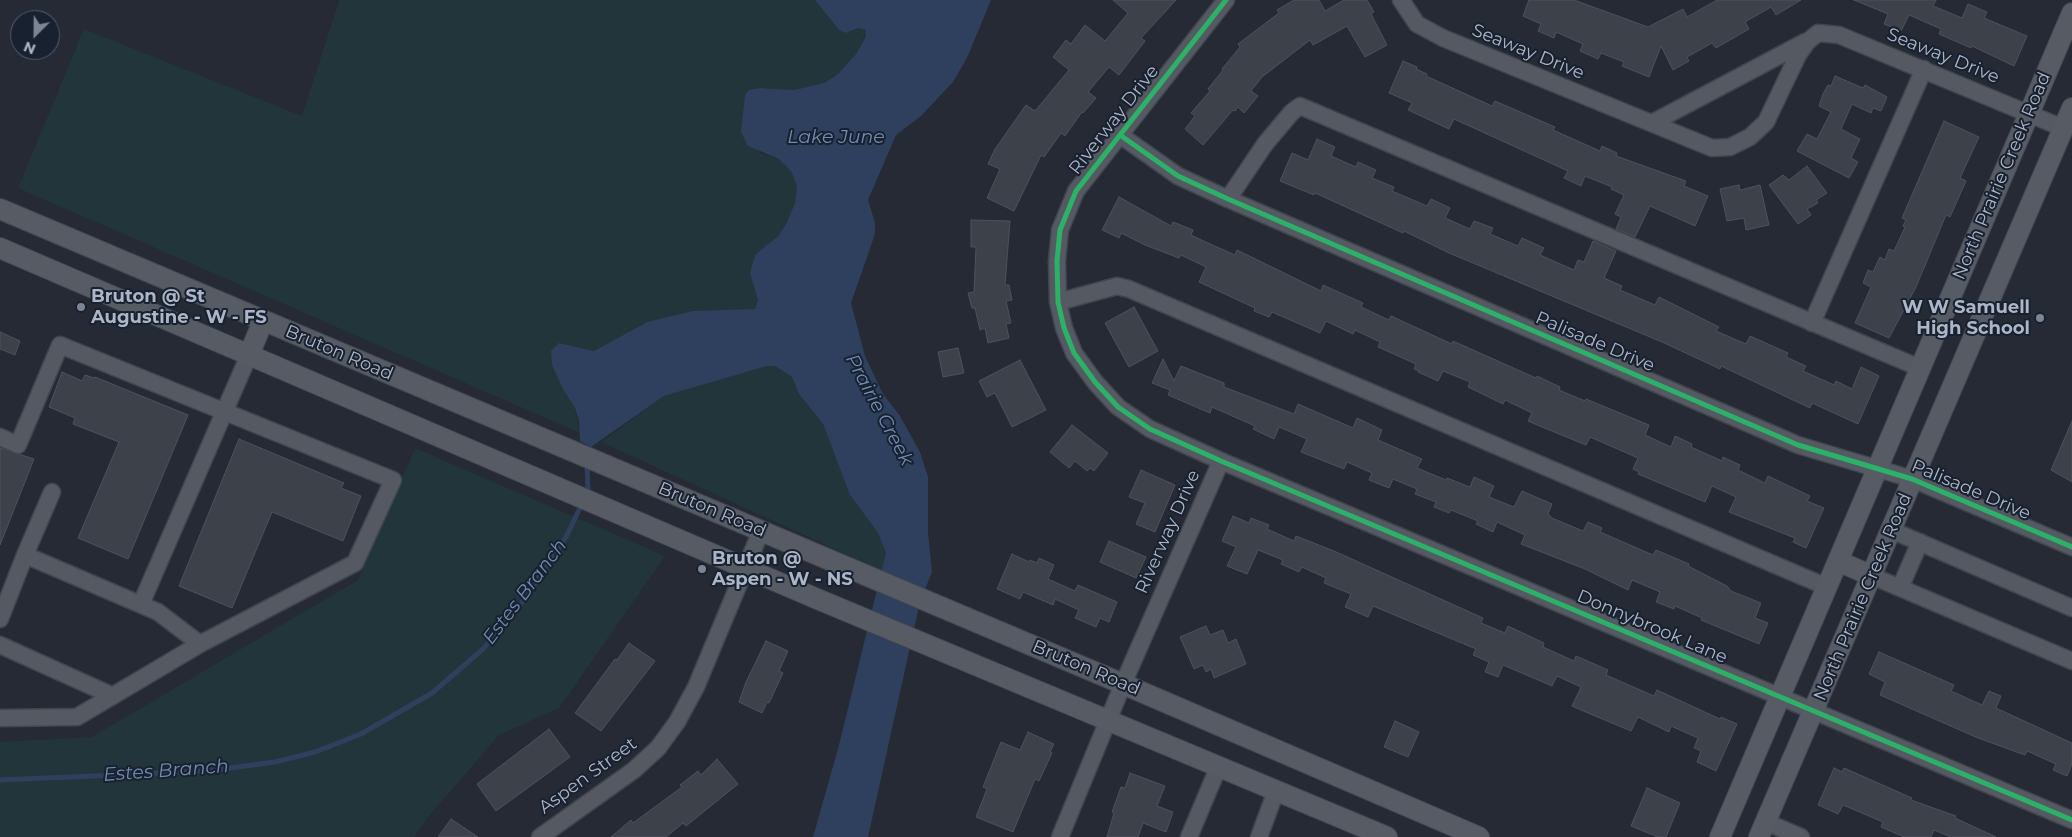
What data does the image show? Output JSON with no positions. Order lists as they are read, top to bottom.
{
  "streets": {
    "main road": ["North Prairie Creek Road", "Bruton Road"],
    "street": [
      "Seaway Drive",
      "Riverway Drive",
      "Palisade Drive",
      "Donnybrook Lane",
      "Aspen Street"
    ]
  },
  "crossings": [
    ["Seaway Drive", "North Prairie Creek Road"],
    ["Riverway Drive", "Palisade Drive"],
    ["Riverway Drive", "Bruton Road"],
    ["Riverway Drive", "Donnybrook Lane"],
    ["North Prairie Creek Road", "Palisade Drive"],
    ["North Prairie Creek Road", "Donnybrook Lane"],
    ["Bruton Road", "Aspen Street"]
  ],
  "water": ["Lake June", "Prairie Creek", "Estes Branch"],
  "places": ["Bruton @ St Augustine - W - FS", "W W Samuell High School", "Bruton @ Aspen - W - NS"],
  "north": "bottom left"
}
